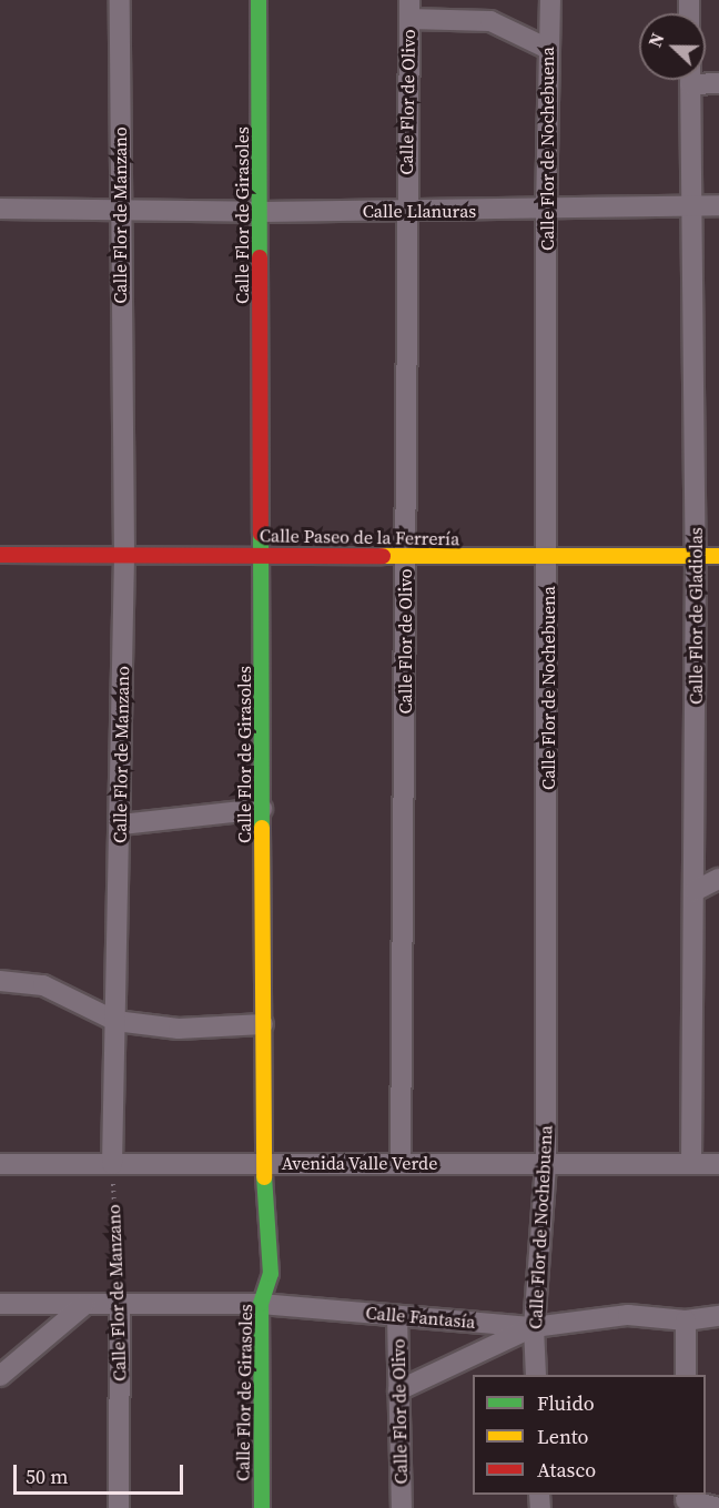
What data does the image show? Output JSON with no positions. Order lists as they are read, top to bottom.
{
  "streets": {
    "street": [
      "Calle Flor de Olivo",
      "Calle Flor de Nochebuena",
      "Calle Llanuras",
      "Calle Flor de Manzano",
      "Calle Flor de Girasoles",
      "Calle Paseo de la Ferrería",
      "Calle Flor de Gladiolas",
      "Avenida Valle Verde",
      "Calle Fantasía"
    ]
  },
  "crossings": [
    ["Calle Flor de Olivo", "Calle Llanuras"],
    ["Calle Flor de Olivo", "Calle Paseo de la Ferrería"],
    ["Calle Flor de Olivo", "Avenida Valle Verde"],
    ["Calle Flor de Olivo", "Calle Fantasía"],
    ["Calle Flor de Nochebuena", "Calle Llanuras"],
    ["Calle Flor de Nochebuena", "Calle Paseo de la Ferrería"],
    ["Calle Flor de Nochebuena", "Avenida Valle Verde"],
    ["Calle Flor de Nochebuena", "Calle Fantasía"],
    ["Calle Llanuras", "Calle Flor de Manzano"],
    ["Calle Llanuras", "Calle Flor de Girasoles"],
    ["Calle Llanuras", "Calle Flor de Gladiolas"],
    ["Calle Flor de Manzano", "Calle Paseo de la Ferrería"],
    ["Calle Flor de Manzano", "Avenida Valle Verde"],
    ["Calle Flor de Manzano", "Calle Fantasía"],
    ["Calle Flor de Girasoles", "Calle Paseo de la Ferrería"],
    ["Calle Flor de Girasoles", "Avenida Valle Verde"],
    ["Calle Flor de Girasoles", "Calle Fantasía"],
    ["Calle Paseo de la Ferrería", "Calle Flor de Gladiolas"],
    ["Calle Flor de Gladiolas", "Avenida Valle Verde"]
  ],
  "legend": ["Fluido", "Lento", "Atasco"],
  "scale_bar": "50 m",
  "north": "left"
}
